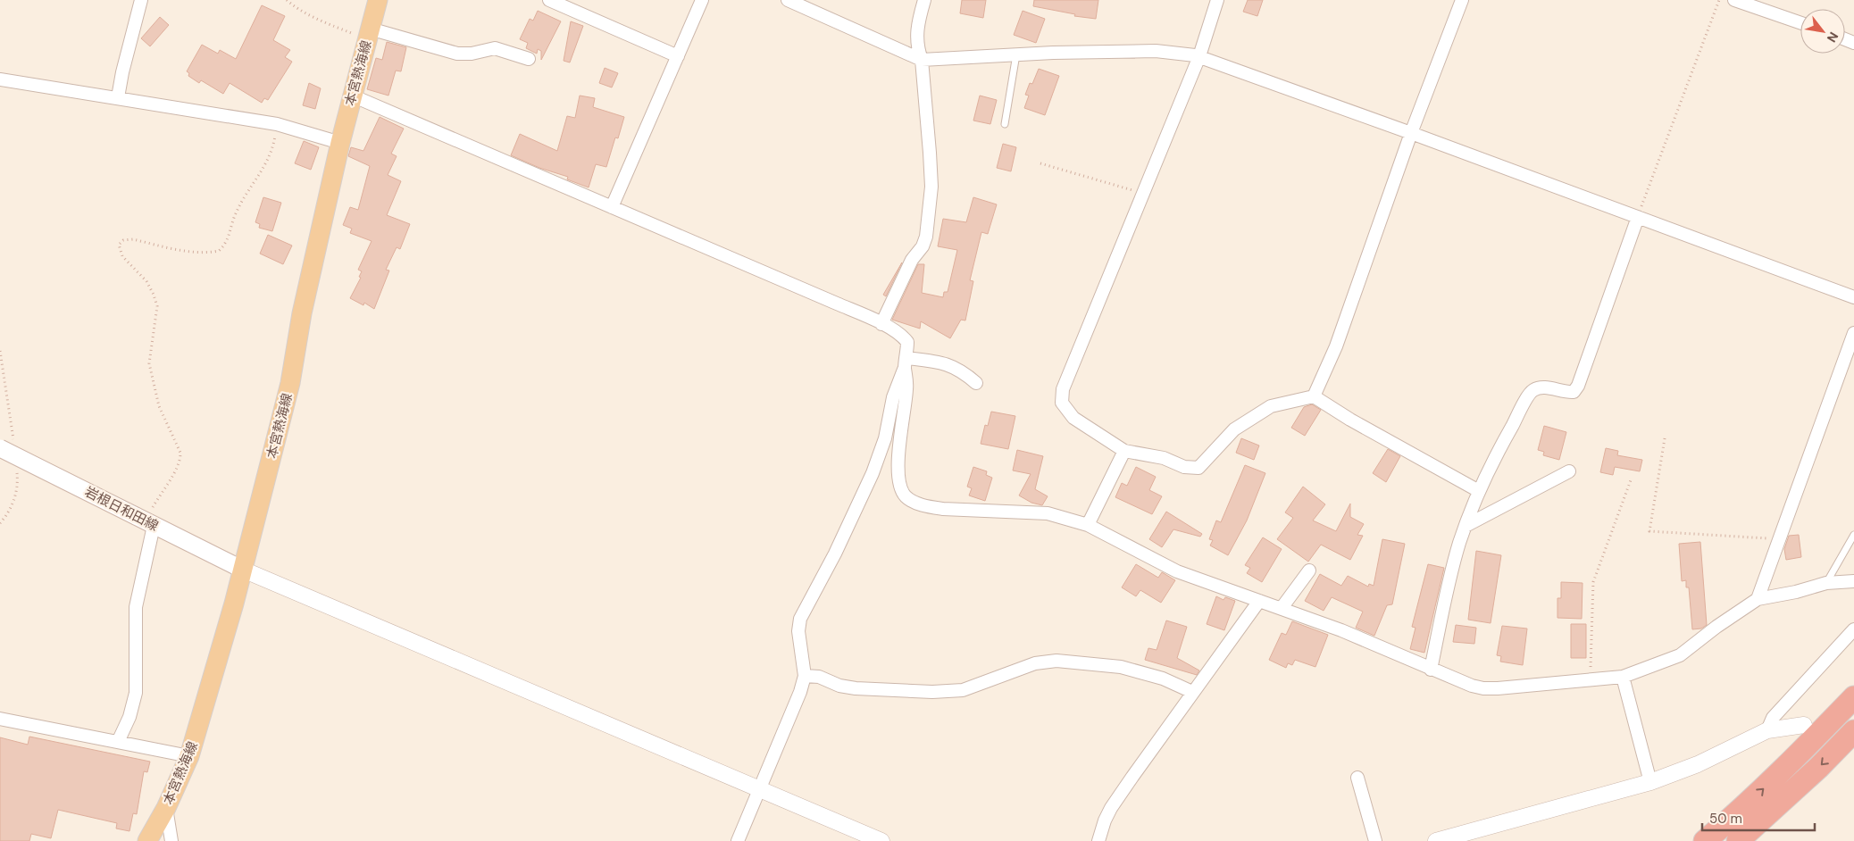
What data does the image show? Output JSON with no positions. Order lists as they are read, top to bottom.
{
  "streets": {
    "main road": ["本宮熱海線", "岩根日和田線"]
  },
  "crossings": [
    ["本宮熱海線", "岩根日和田線"]
  ],
  "scale_bar": "50 m",
  "north": "bottom right"
}
